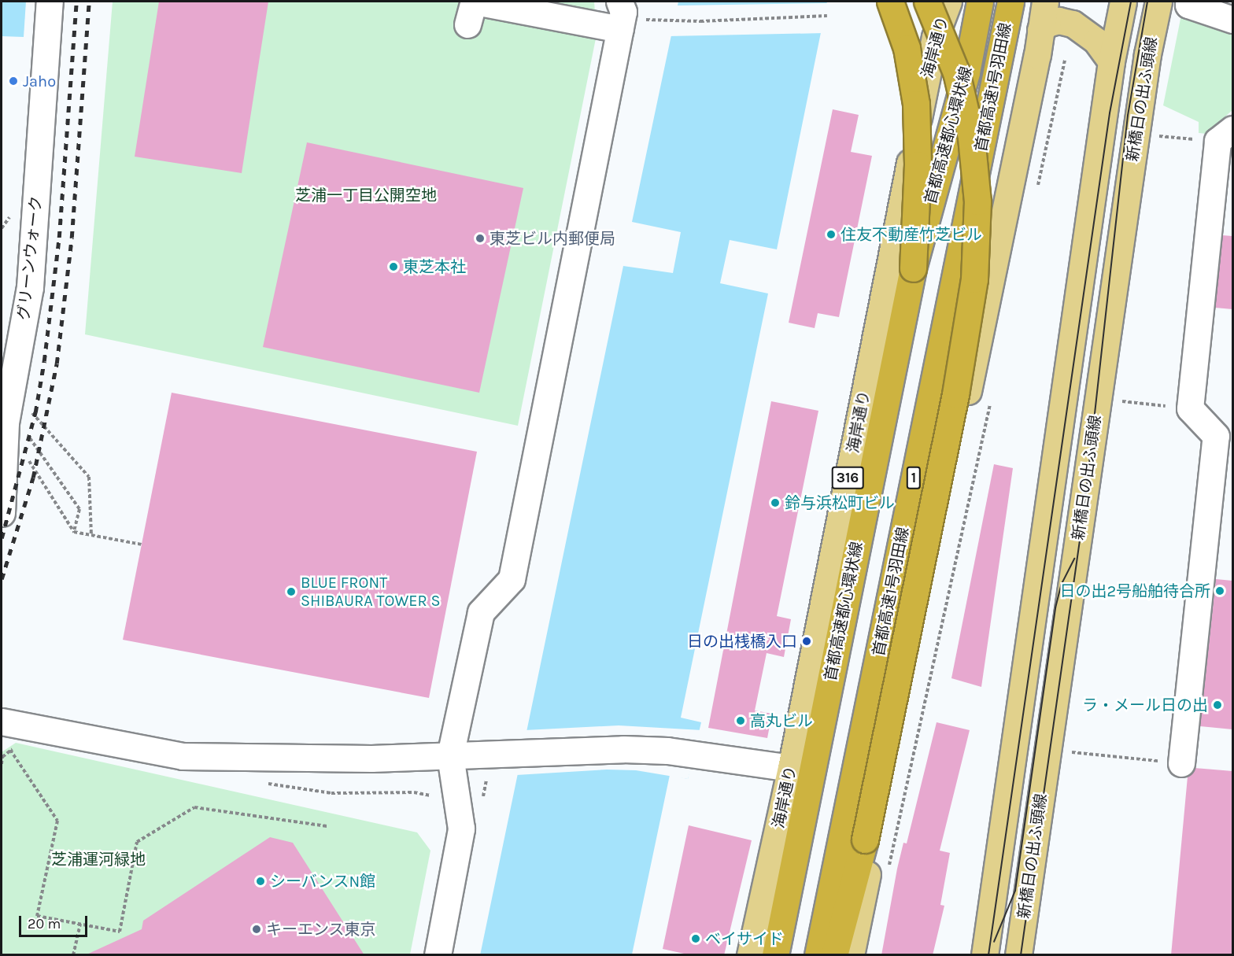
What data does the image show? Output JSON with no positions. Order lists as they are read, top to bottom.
{
  "streets": {
    "highway": ["首都高速1号羽田線", "首都高速都心環状線", "1"],
    "main road": ["海岸通り", "新橋日の出ふ頭線", "316"],
    "street": ["グリーンウォーク"]
  },
  "parks": ["芝浦一丁目公開空地", "芝浦運河緑地"],
  "places": [
    "Jaho",
    "住友不動産竹芝ビル",
    "東芝ビル内郵便局",
    "東芝本社",
    "鈴与浜松町ビル",
    "日の出2号船舶待合所",
    "BLUE FRONT SHIBAURA TOWER S",
    "日の出桟橋入口",
    "ラ・メール日の出",
    "高丸ビル",
    "シーバンスN館",
    "キーエンス東京",
    "ベイサイド"
  ],
  "scale_bar": "20 m"
}
